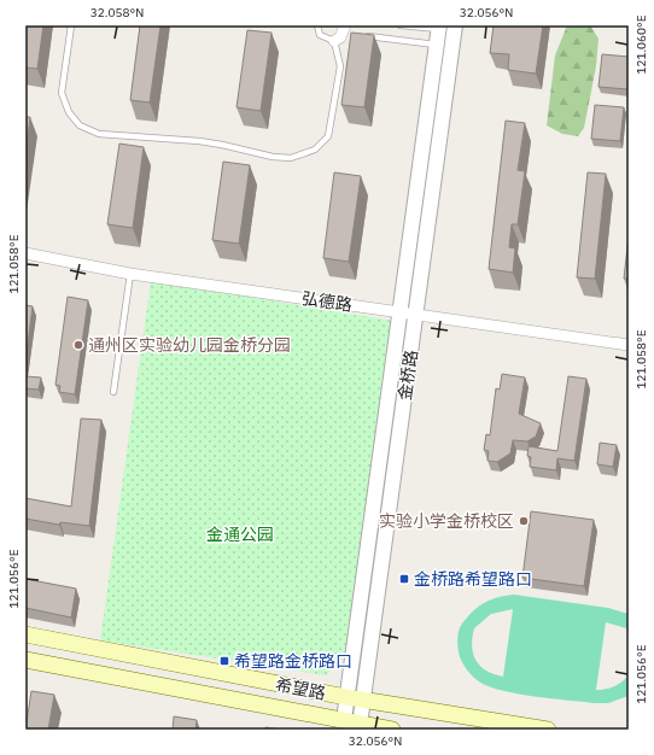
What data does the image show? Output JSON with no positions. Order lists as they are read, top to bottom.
{
  "streets": {
    "main road": ["希望路"],
    "street": ["弘德路", "金桥路"]
  },
  "crossings": [
    ["弘德路", "金桥路"],
    ["金桥路", "希望路"]
  ],
  "parks": ["金通公园"],
  "places": {
    "other": ["通州区实验幼儿园金桥分园", "实验小学金桥校区"],
    "transit": ["金桥路希望路口", "希望路金桥路口"]
  },
  "coordinates": [
    "32.058°N",
    "32.056°N",
    "121.060°E",
    "121.058°E",
    "121.056°E"
  ]
}
